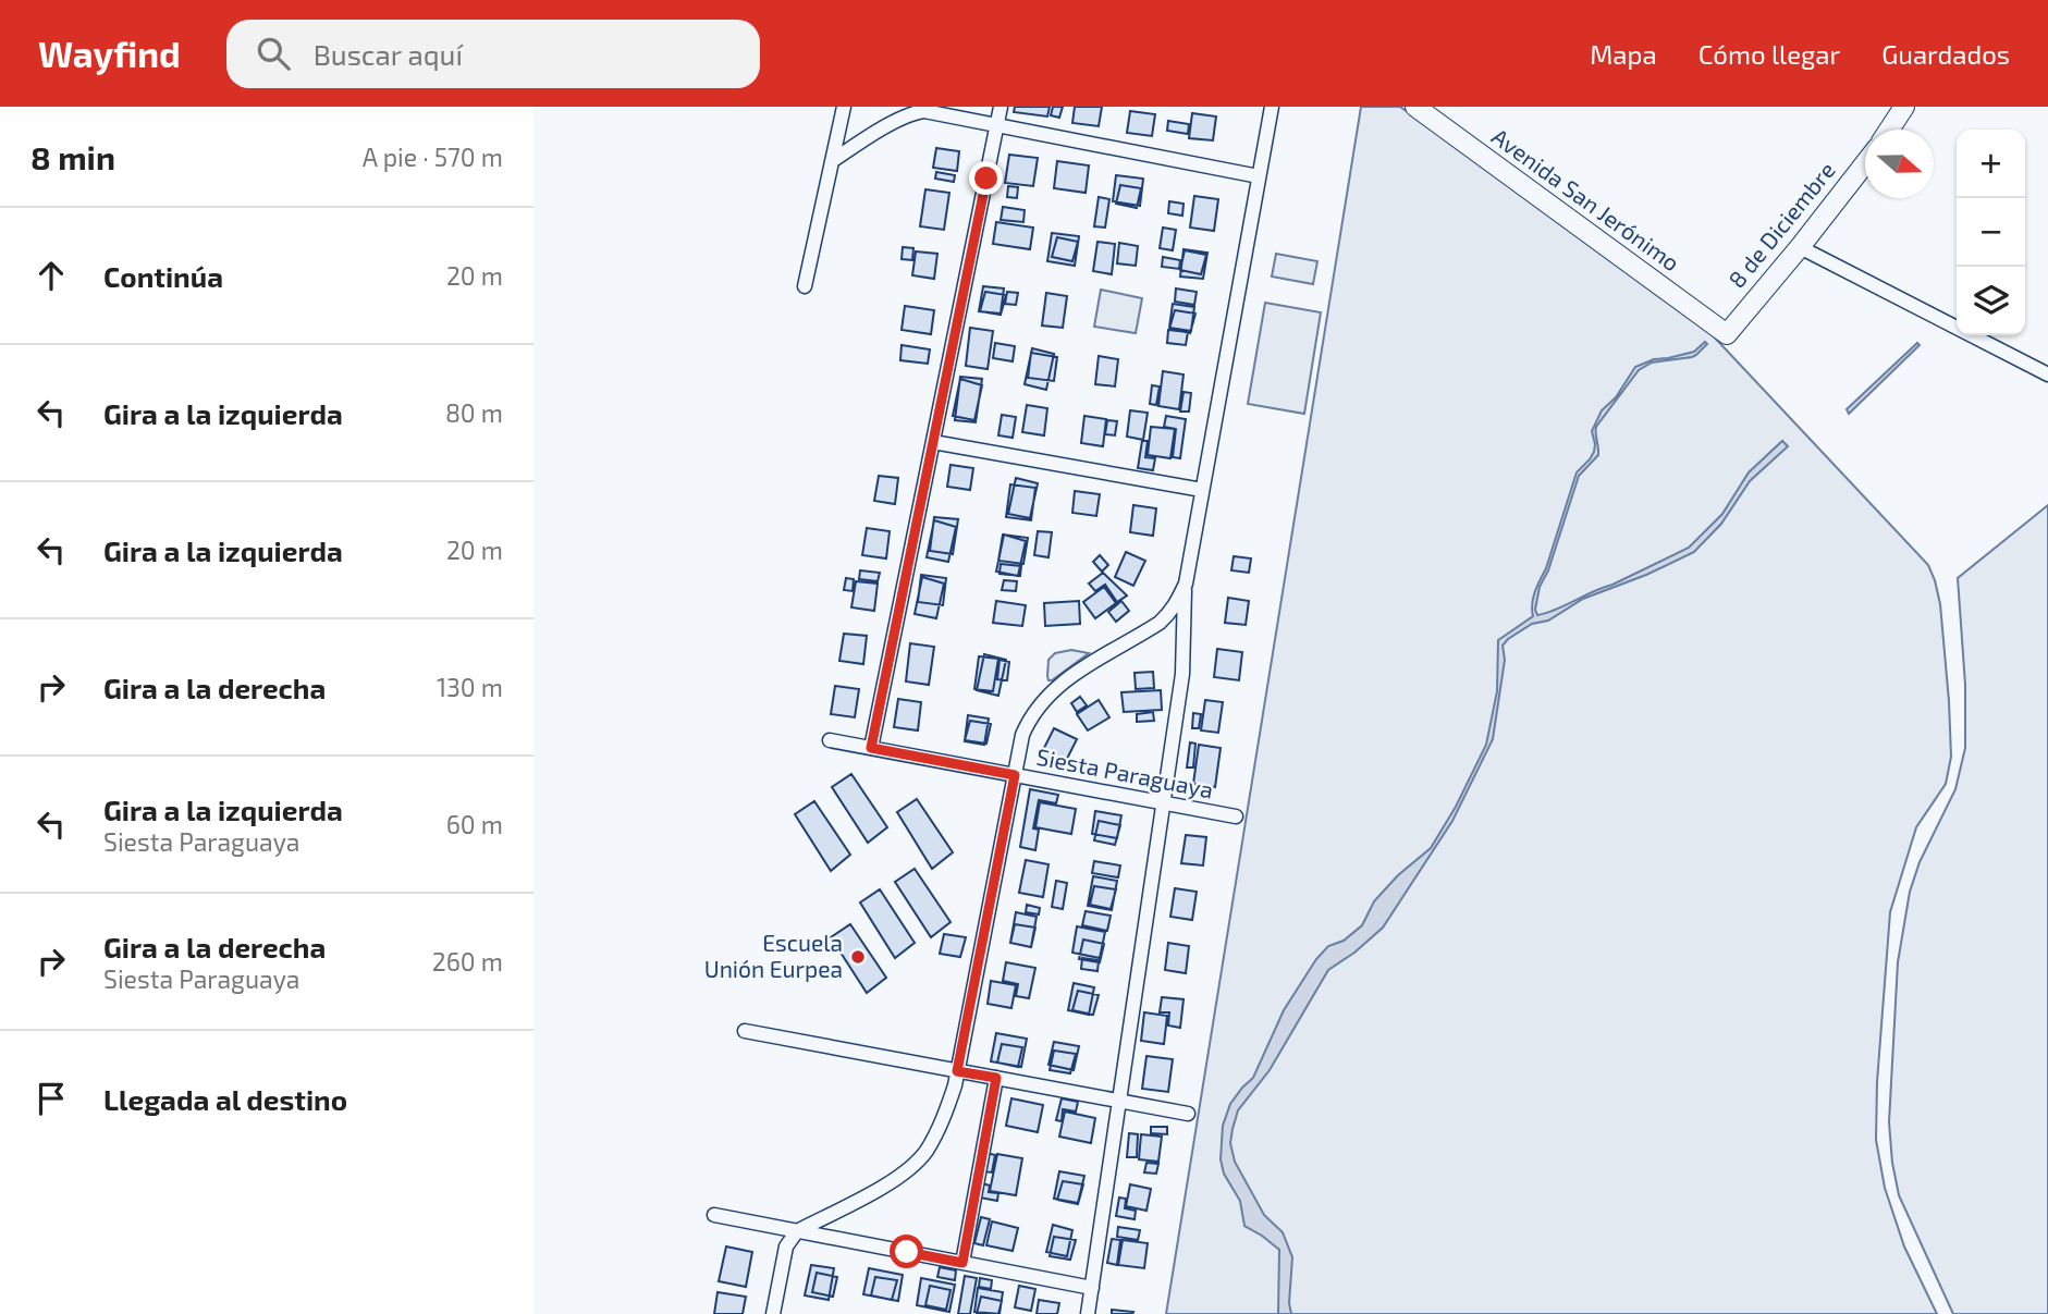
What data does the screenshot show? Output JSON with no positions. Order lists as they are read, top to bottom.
{
  "streets": {
    "street": ["Avenida San Jerónimo", "8 de Diciembre", "Siesta Paraguaya"]
  },
  "crossings": [
    ["Avenida San Jerónimo", "8 de Diciembre"]
  ],
  "places": ["Escuela Unión Eurpea"],
  "north": "right",
  "page": {
    "header": "Wayfind",
    "search": "Buscar aquí",
    "nav": ["Mapa", "Cómo llegar", "Guardados"],
    "heading": ["8 min", "A pie · 570 m"],
    "map_buttons": ["+", "−"],
    "list": [
      ["Continúa", "20 m"],
      ["Gira a la izquierda", "80 m"],
      ["Gira a la izquierda", "20 m"],
      ["Gira a la derecha", "130 m"],
      ["Gira a la izquierda", "Siesta Paraguaya", "60 m"],
      ["Gira a la derecha", "Siesta Paraguaya", "260 m"],
      "Llegada al destino"
    ]
  }
}
